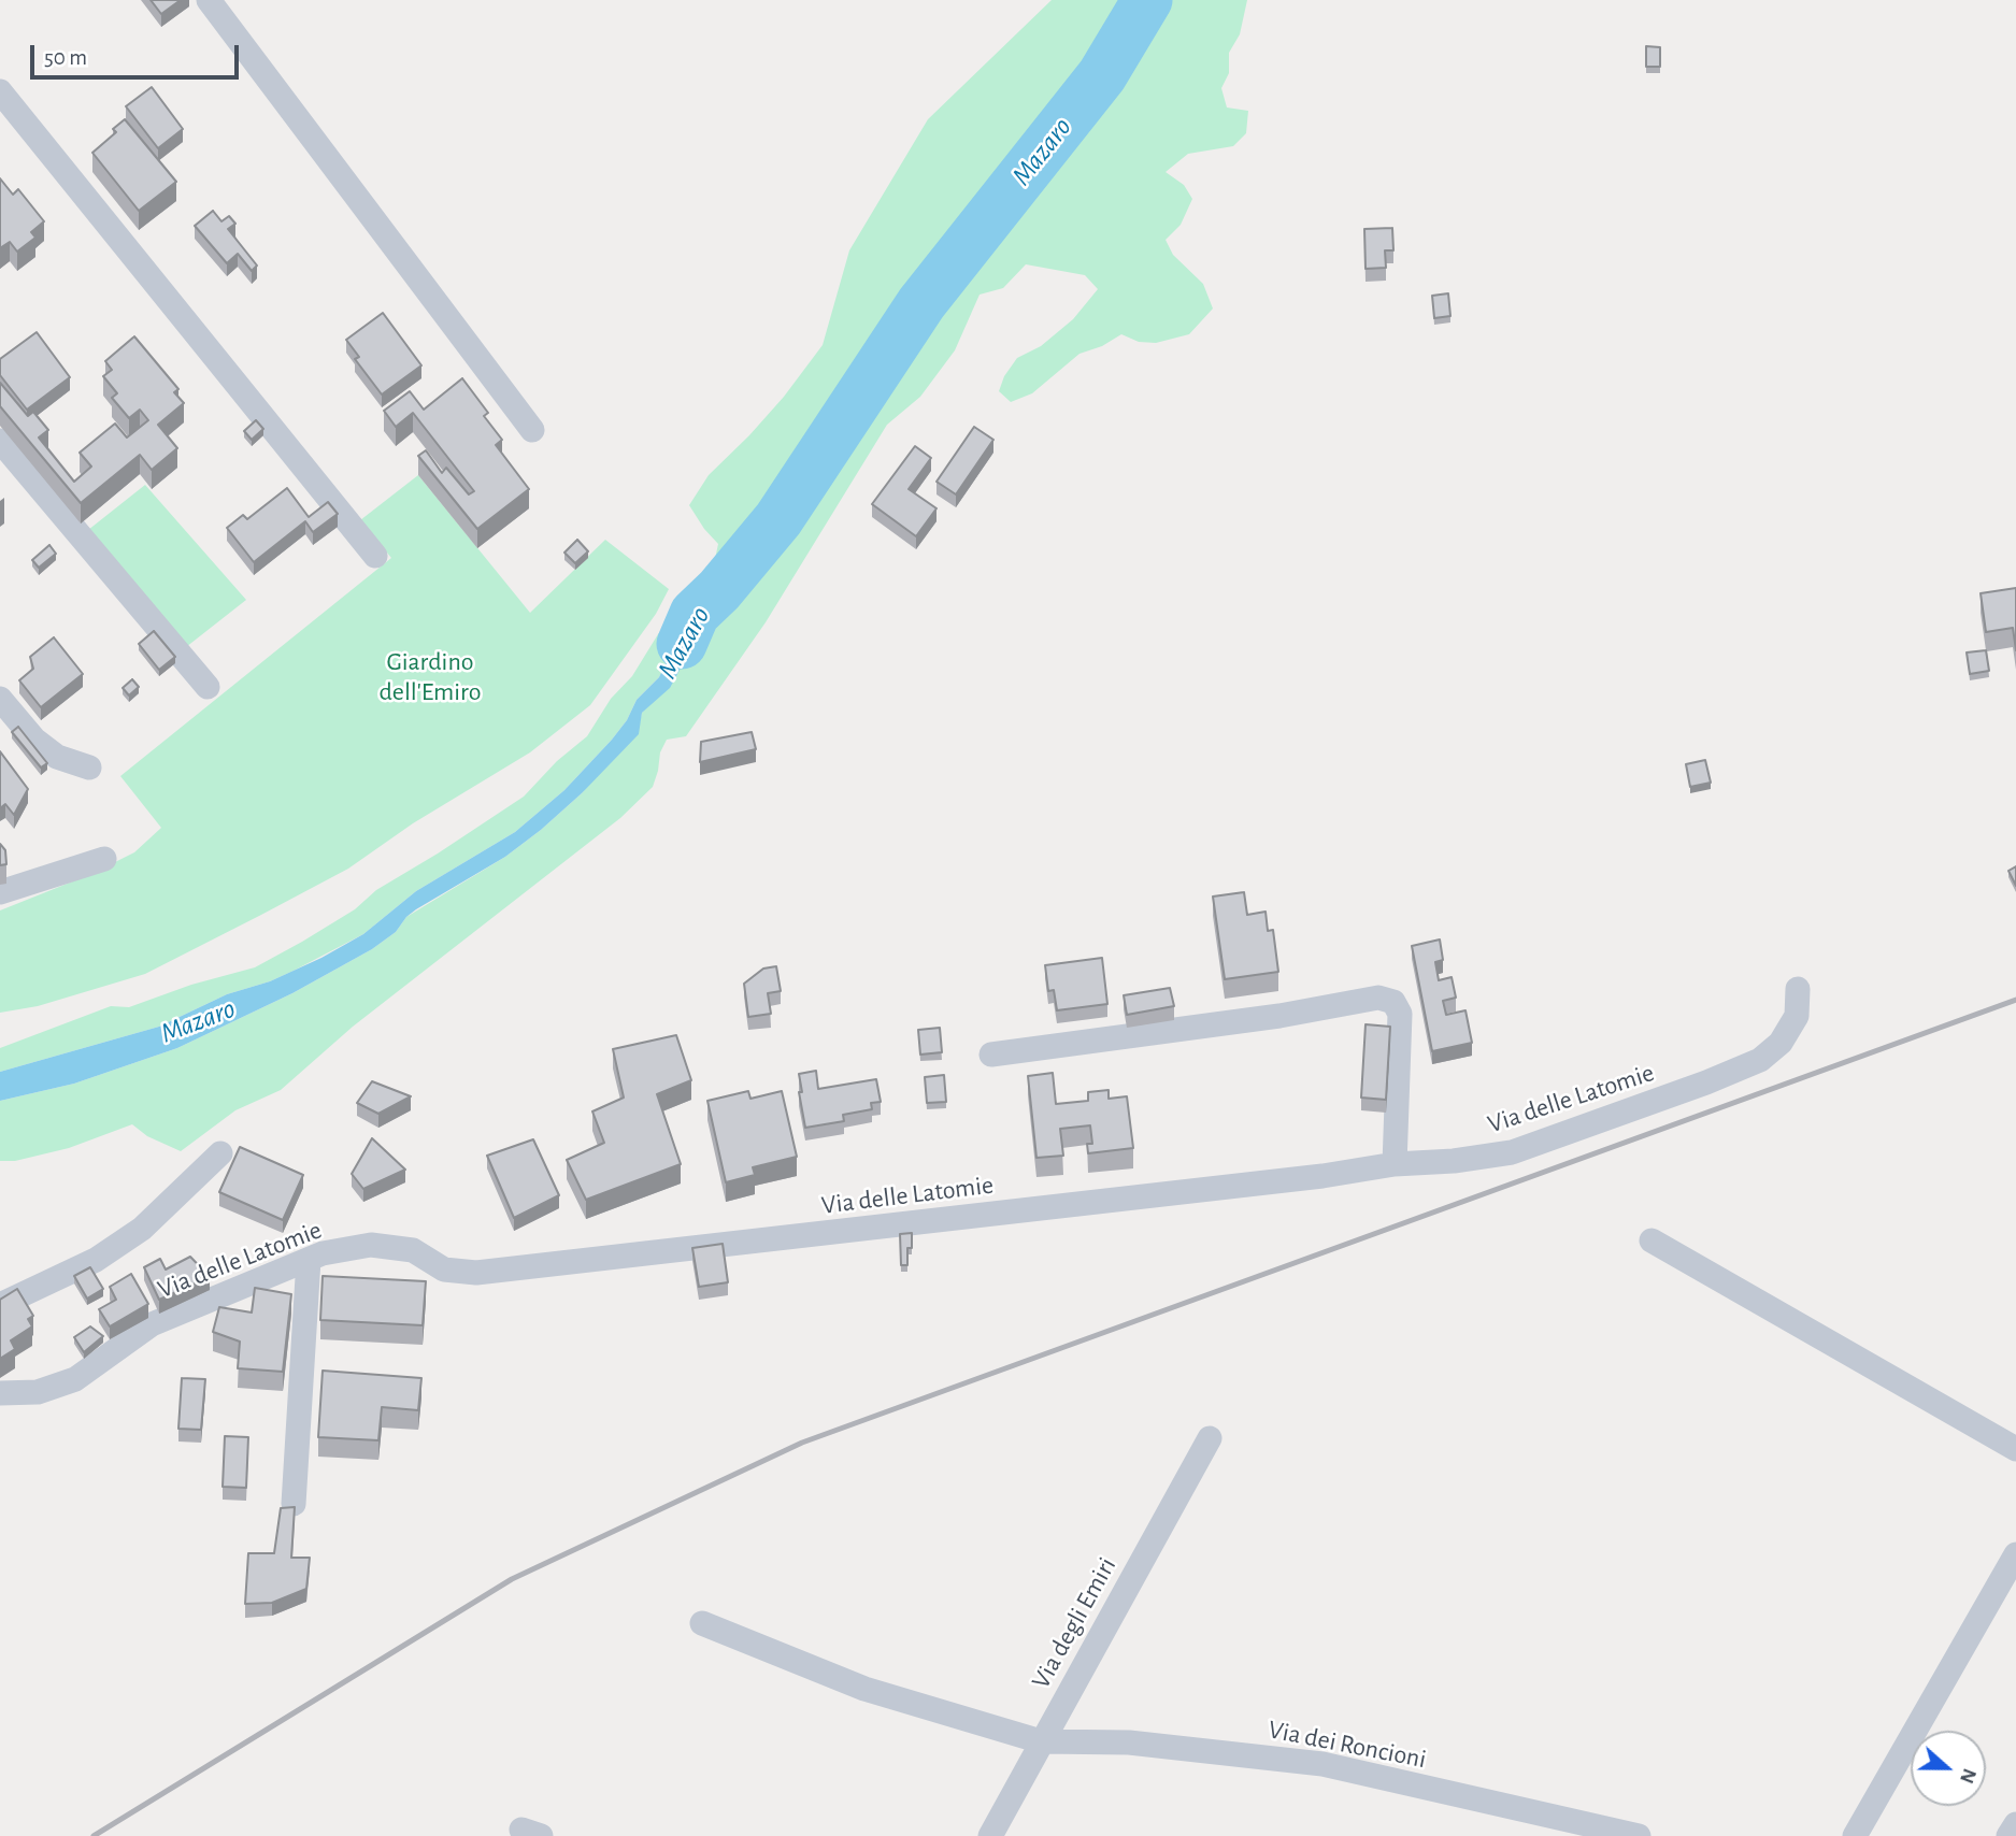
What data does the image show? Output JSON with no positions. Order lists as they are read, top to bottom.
{
  "streets": {
    "street": ["Via delle Latomie", "Via degli Emiri", "Via dei Roncioni"]
  },
  "crossings": [
    ["Via degli Emiri", "Via dei Roncioni"]
  ],
  "water": ["Mazaro"],
  "parks": ["Giardino dell'Emiro"],
  "scale_bar": "50 m",
  "north": "right"
}
